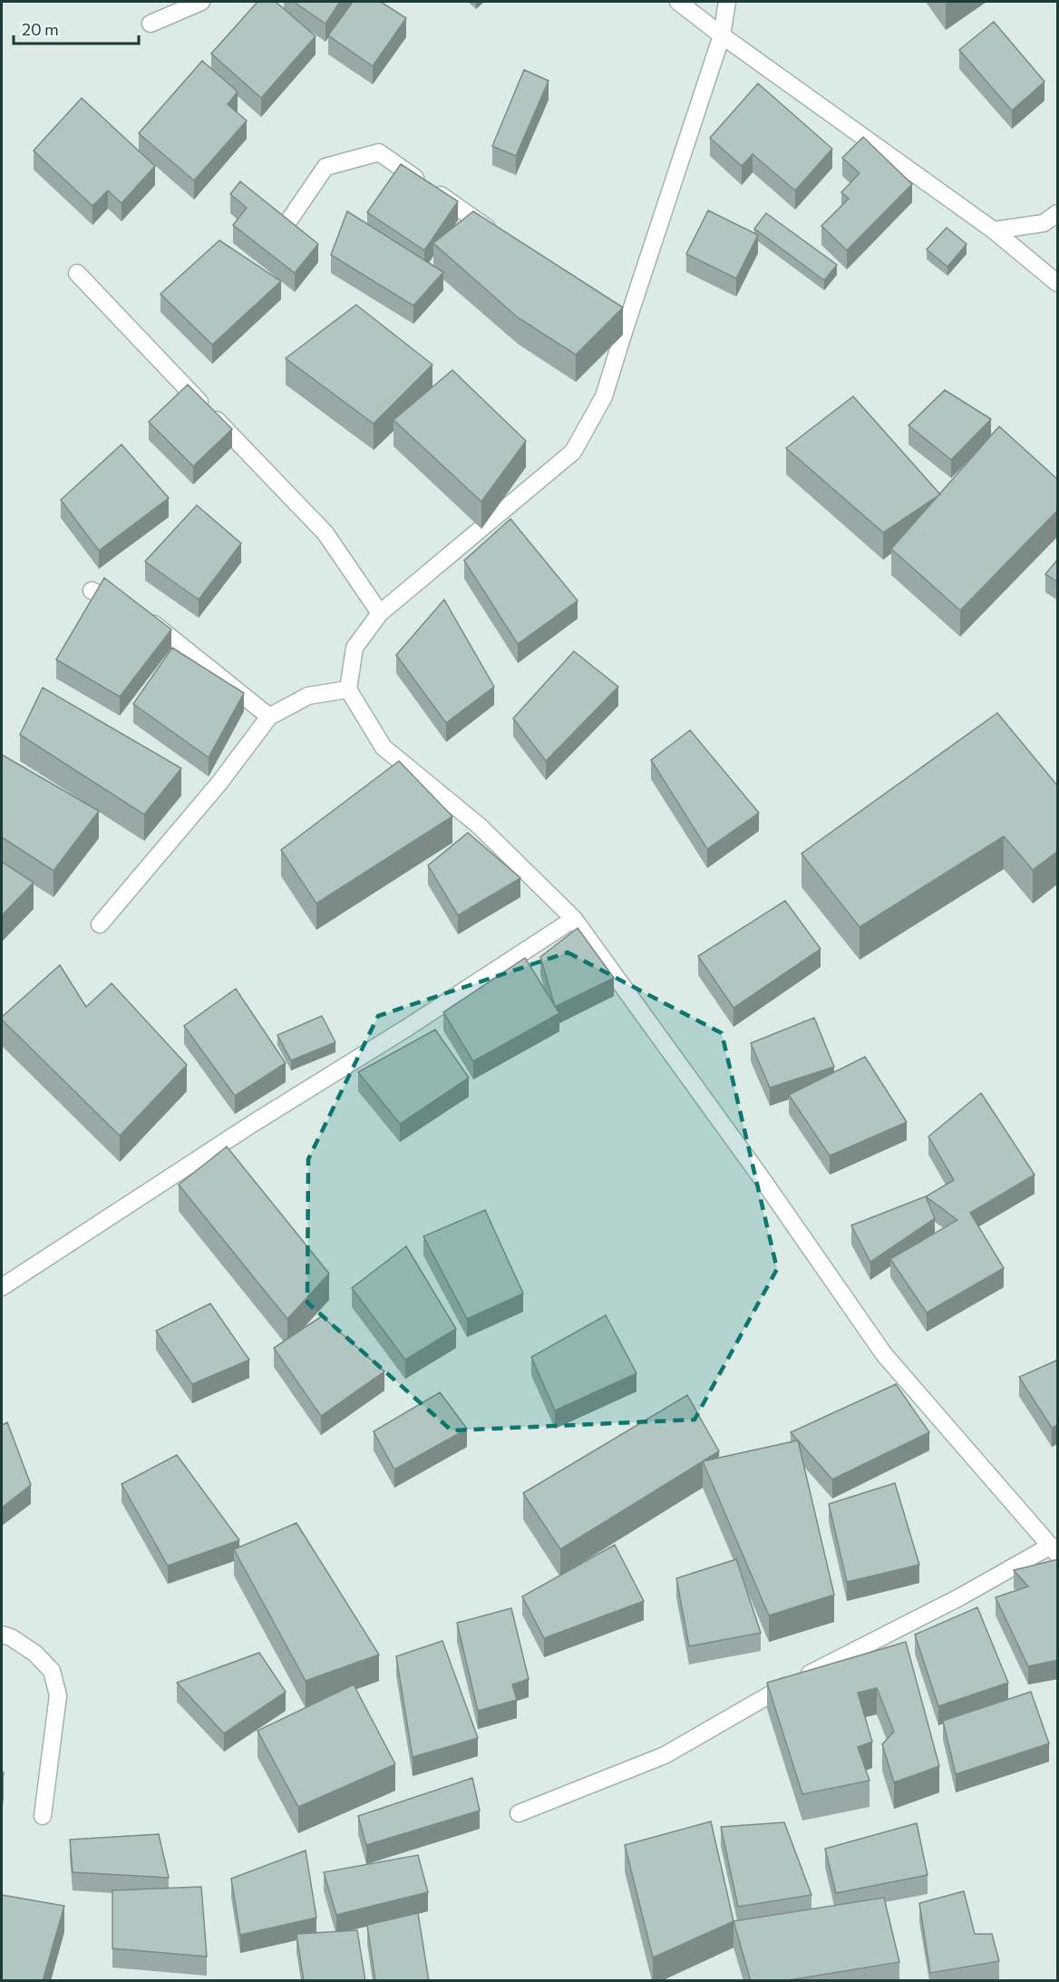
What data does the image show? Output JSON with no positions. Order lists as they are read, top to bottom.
{
  "scale_bar": "20 m"
}
